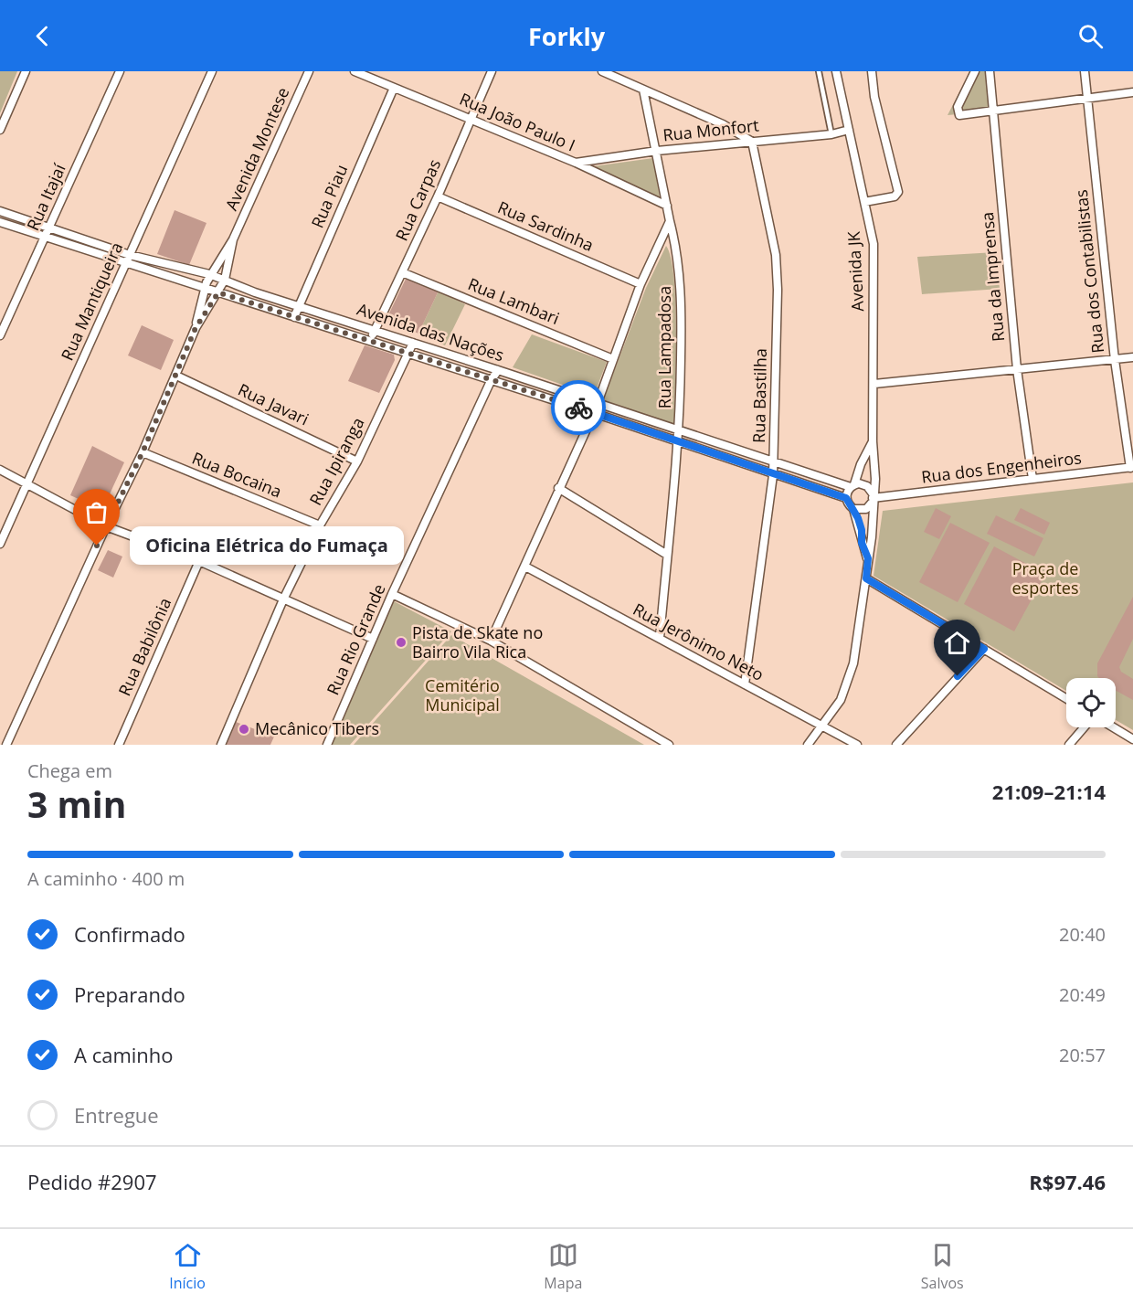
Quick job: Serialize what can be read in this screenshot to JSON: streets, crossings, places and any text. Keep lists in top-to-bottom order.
{
  "streets": {
    "street": [
      "Rua João Paulo I",
      "Rua Monfort",
      "Avenida Montese",
      "Rua Piau",
      "Rua Itajaí",
      "Rua Carpas",
      "Rua Sardinha",
      "Avenida JK",
      "Rua dos Contabilistas",
      "Rua da Imprensa",
      "Rua Mantiqueira",
      "Rua Lambari",
      "Avenida das Nações",
      "Rua Lampadosa",
      "Rua Bastilha",
      "Rua Javari",
      "Rua Ipiranga",
      "Rua dos Engenheiros",
      "Rua Bocaina",
      "Rua Rio Grande",
      "Rua Jerônimo Neto",
      "Rua Babilônia"
    ]
  },
  "crossings": [
    ["Rua João Paulo I", "Rua Monfort"],
    ["Rua João Paulo I", "Rua Piau"],
    ["Rua João Paulo I", "Rua Carpas"],
    ["Rua João Paulo I", "Rua Lampadosa"],
    ["Rua Monfort", "Avenida JK"],
    ["Rua Monfort", "Rua Lampadosa"],
    ["Rua Monfort", "Rua Bastilha"],
    ["Avenida Montese", "Avenida das Nações"],
    ["Avenida Montese", "Rua Javari"],
    ["Avenida Montese", "Rua Bocaina"],
    ["Rua Piau", "Avenida das Nações"],
    ["Rua Itajaí", "Avenida das Nações"],
    ["Rua Carpas", "Rua Sardinha"],
    ["Rua Carpas", "Rua Lambari"],
    ["Rua Carpas", "Avenida das Nações"],
    ["Avenida JK", "Avenida das Nações"],
    ["Avenida JK", "Rua dos Engenheiros"],
    ["Avenida JK", "Rua Jerônimo Neto"],
    ["Rua dos Contabilistas", "Rua dos Engenheiros"],
    ["Rua da Imprensa", "Rua dos Engenheiros"],
    ["Rua Mantiqueira", "Avenida das Nações"],
    ["Avenida das Nações", "Rua Lampadosa"],
    ["Avenida das Nações", "Rua Bastilha"],
    ["Avenida das Nações", "Rua Ipiranga"],
    ["Avenida das Nações", "Rua dos Engenheiros"],
    ["Avenida das Nações", "Rua Rio Grande"],
    ["Rua Lampadosa", "Rua Jerônimo Neto"],
    ["Rua Bastilha", "Rua Jerônimo Neto"],
    ["Rua Javari", "Rua Ipiranga"],
    ["Rua Ipiranga", "Rua Bocaina"]
  ],
  "parks": ["Praça de esportes", "Cemitério Municipal"],
  "places": ["Oficina Elétrica do Fumaça", "Pista de Skate no Bairro Vila Rica", "Mecânico Tibers"],
  "page": {
    "header": "Forkly",
    "bubble": "Oficina Elétrica do Fumaça",
    "heading": ["3 min", "Chega em", "21:09–21:14"],
    "panel": ["Pedido #2907", "R$97.46"],
    "bar": "A caminho · 400 m",
    "list": [
      ["Confirmado", "20:40"],
      ["Preparando", "20:49"],
      ["A caminho", "20:57"],
      "Entregue"
    ],
    "tabs": ["Início", "Mapa", "Salvos"]
  }
}
